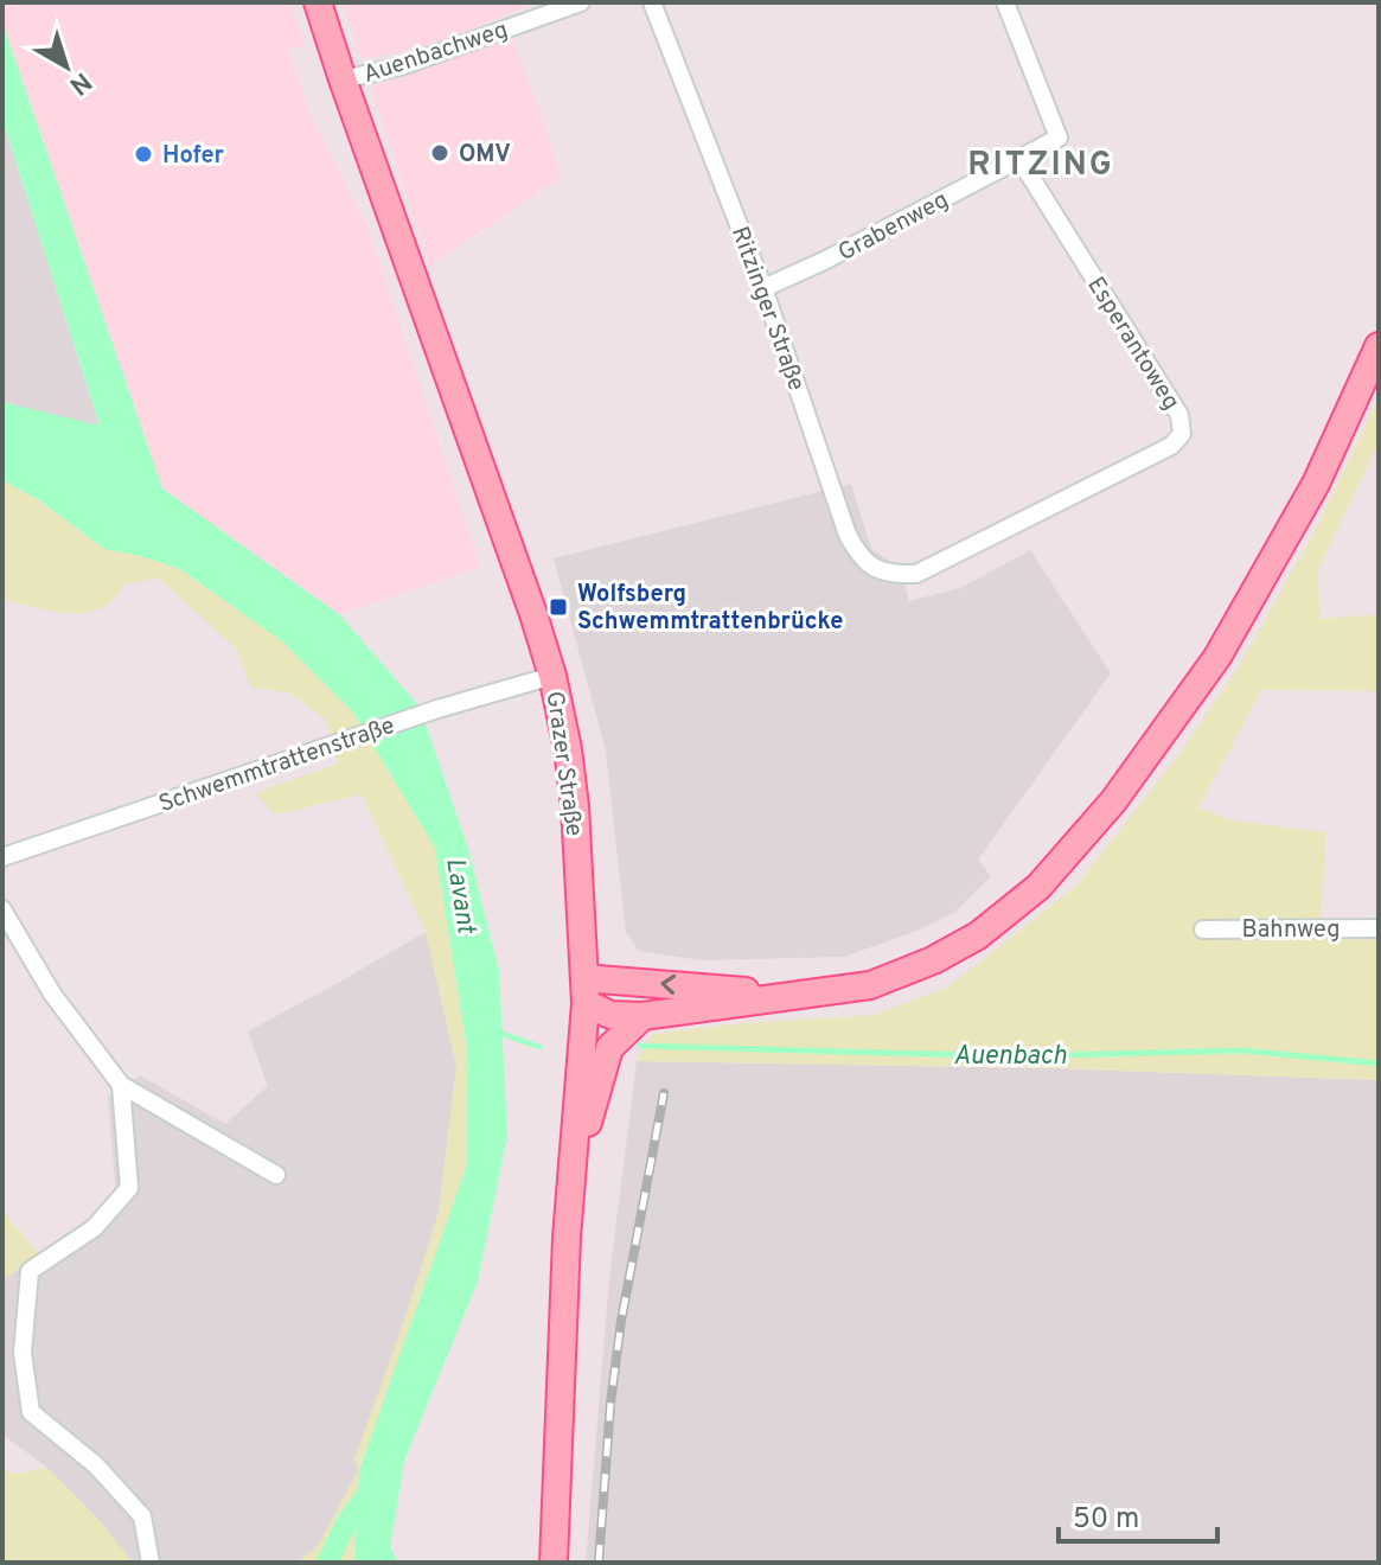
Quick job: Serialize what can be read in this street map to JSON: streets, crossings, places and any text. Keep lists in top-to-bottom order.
{
  "streets": {
    "main road": ["Grazer Straße"],
    "street": [
      "Auenbachweg",
      "Grabenweg",
      "Ritzinger Straße",
      "Esperantoweg",
      "Schwemmtrattenstraße",
      "Bahnweg"
    ]
  },
  "crossings": [
    ["Auenbachweg", "Grazer Straße"],
    ["Grabenweg", "Ritzinger Straße"],
    ["Grabenweg", "Esperantoweg"],
    ["Ritzinger Straße", "Esperantoweg"],
    ["Schwemmtrattenstraße", "Grazer Straße"]
  ],
  "districts": ["RITZING"],
  "water": ["Lavant", "Auenbach"],
  "places": {
    "other": ["OMV", "Hofer"],
    "transit": ["Wolfsberg Schwemmtrattenbrücke"]
  },
  "scale_bar": "50 m",
  "north": "bottom right"
}
